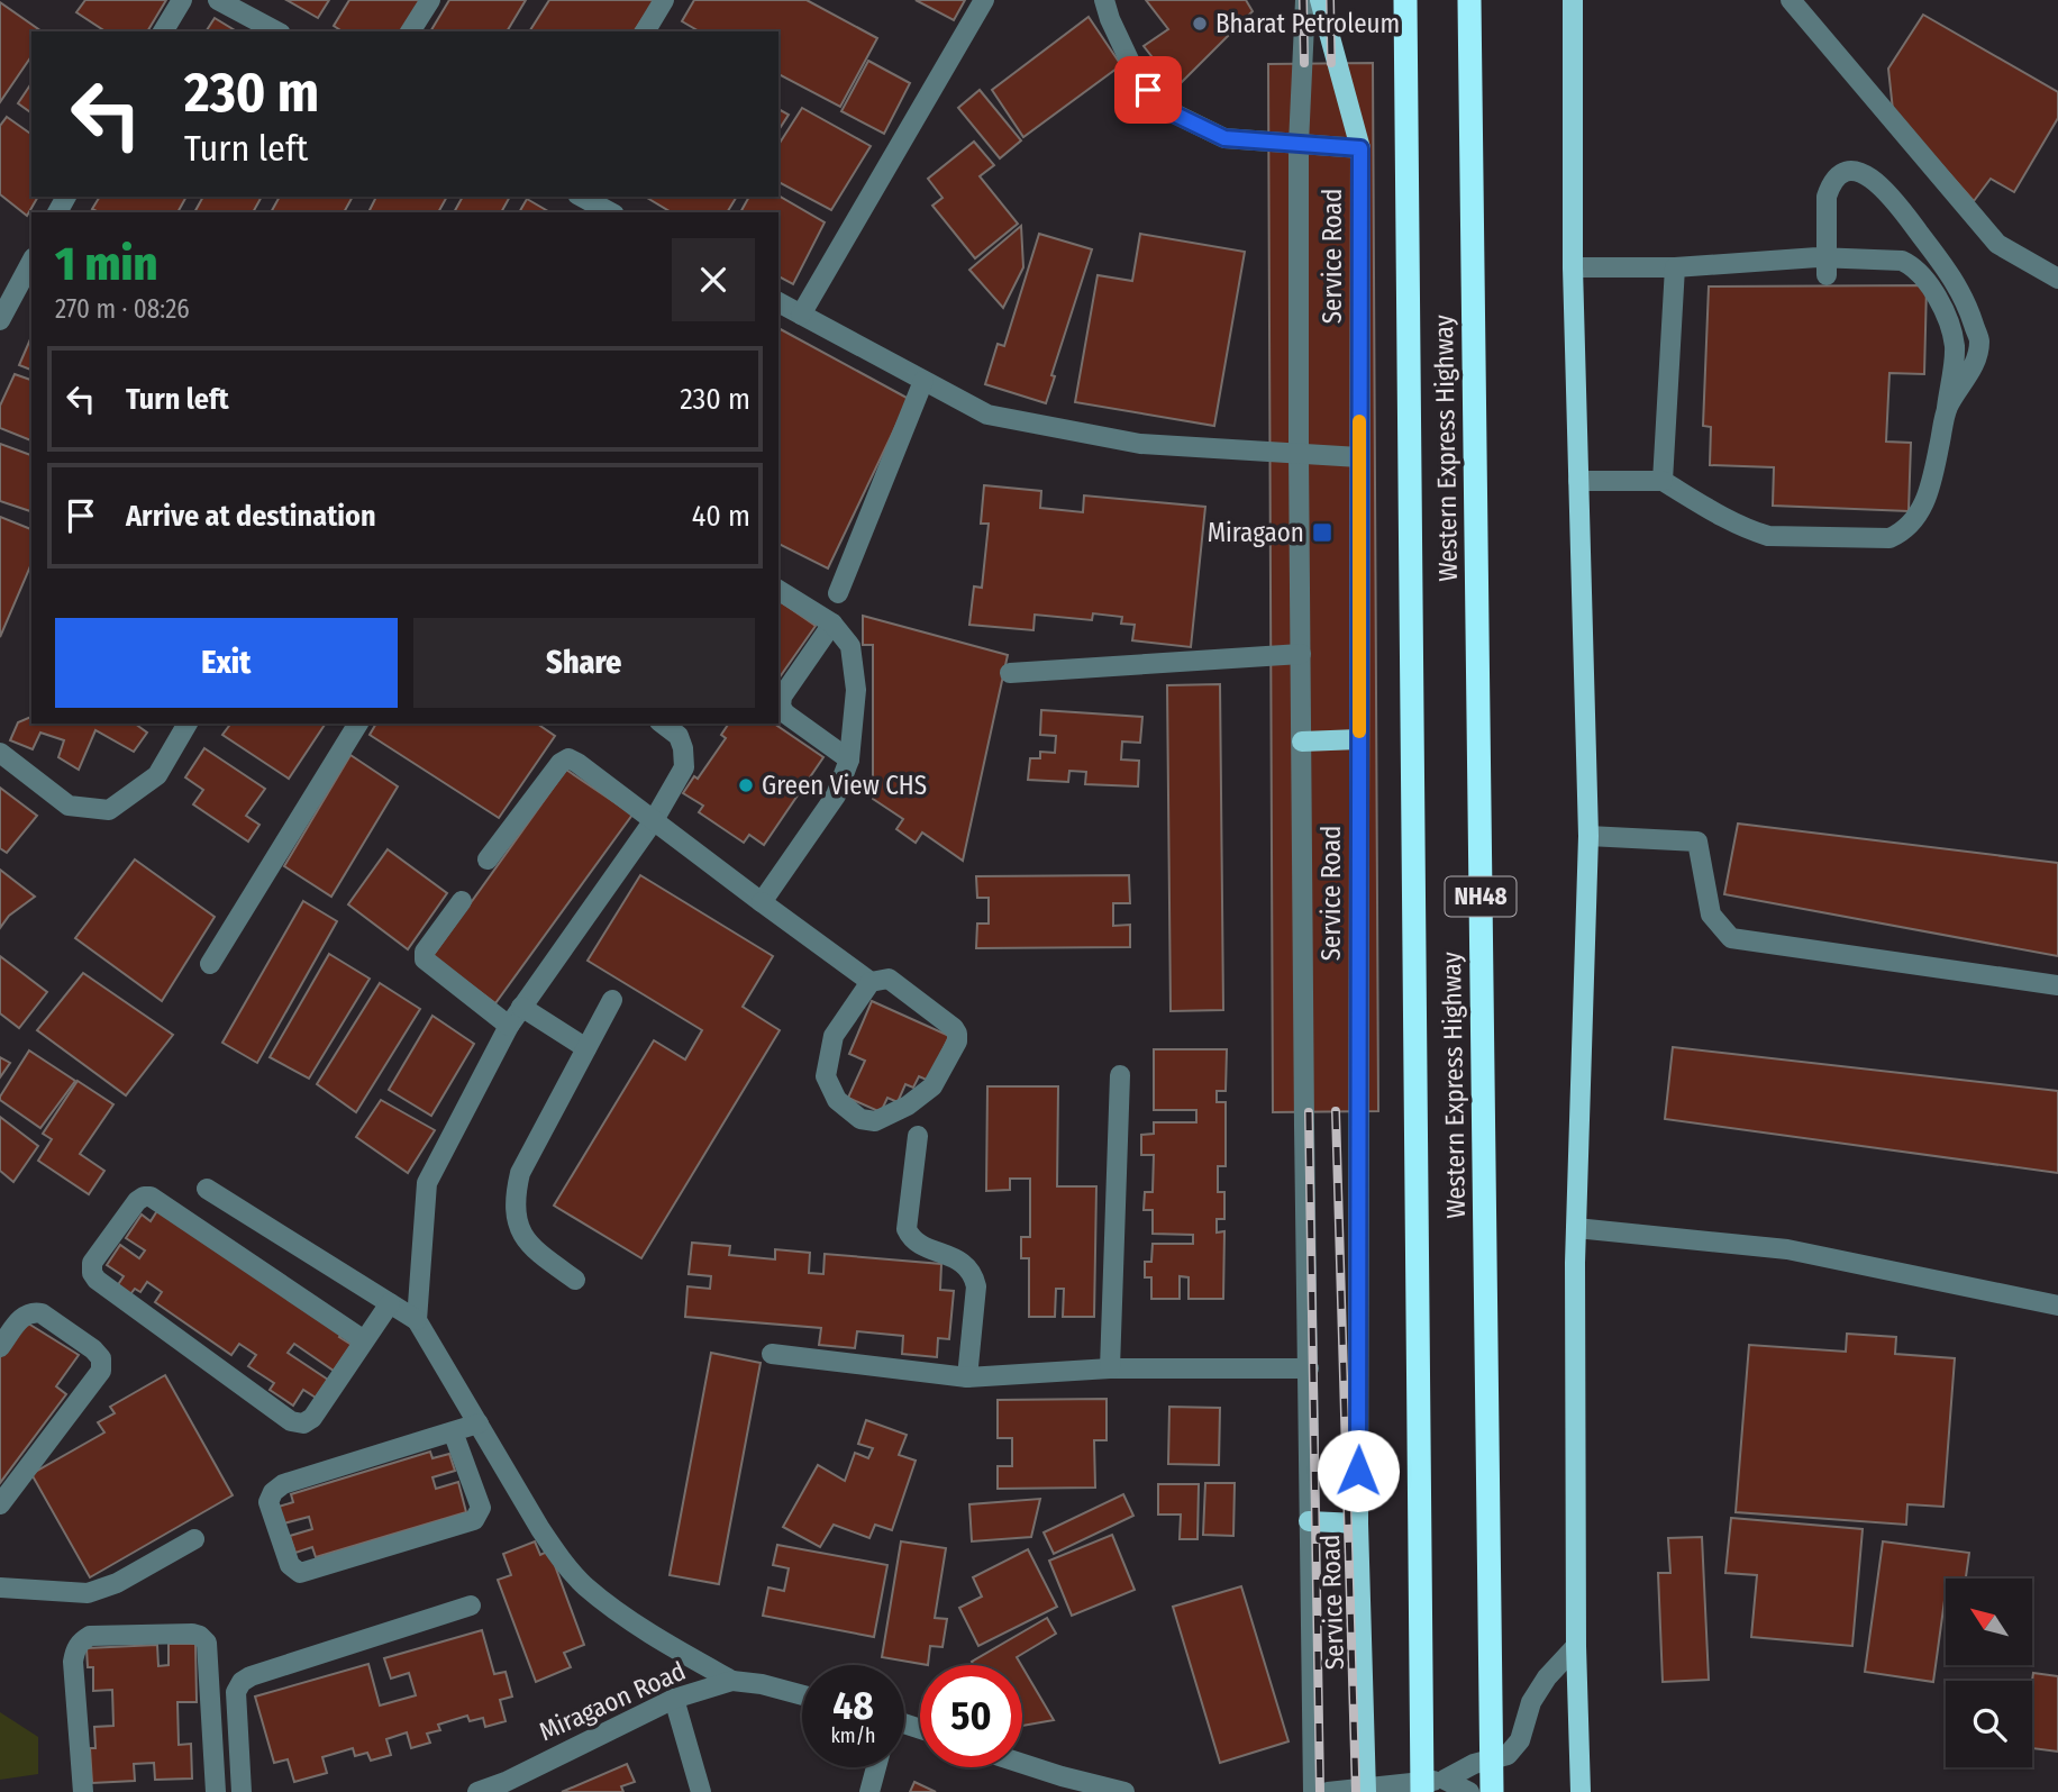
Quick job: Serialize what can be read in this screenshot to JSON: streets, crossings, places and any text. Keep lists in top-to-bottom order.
{
  "streets": {
    "highway": ["Western Express Highway", "NH48"],
    "main road": ["Service Road"],
    "street": ["Miragaon Road"]
  },
  "places": {
    "other": ["Bharat Petroleum", "Green View CHS"],
    "transit": ["Miragaon"]
  },
  "north": "top left",
  "page": {
    "turn": ["230 m", "Turn left"],
    "heading": ["1 min", "270 m · 08:26"],
    "list": [
      {
        "name": "Turn left",
        "value": "230 m"
      },
      {
        "name": "Arrive at destination",
        "value": "40 m"
      }
    ],
    "buttons": ["Exit", "Share"],
    "speed": "48 km/h",
    "limit": "50"
  }
}
